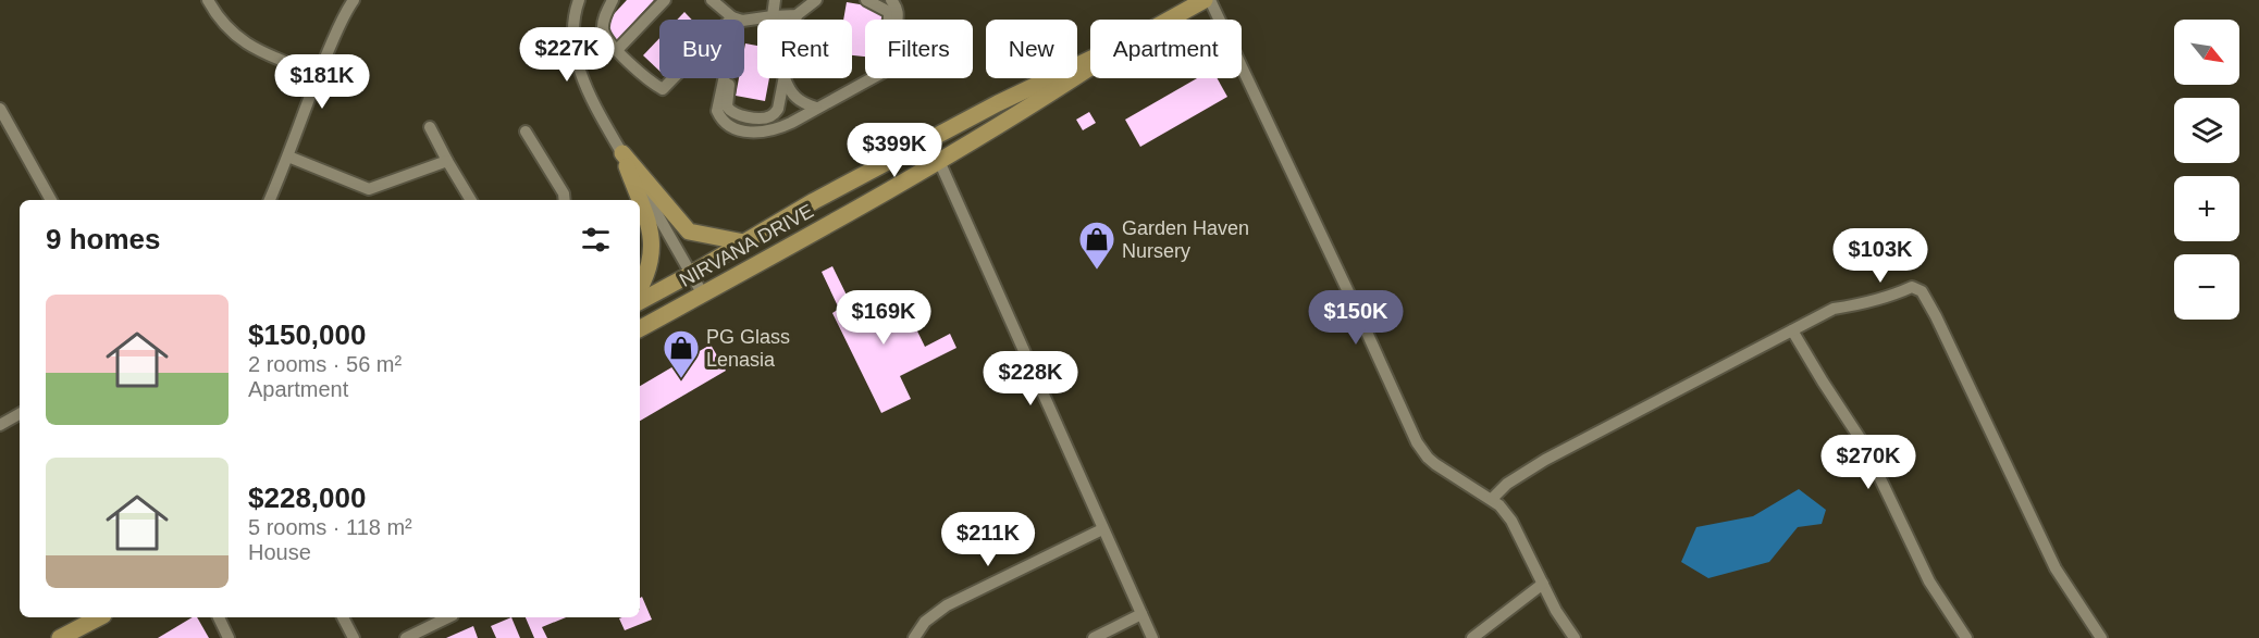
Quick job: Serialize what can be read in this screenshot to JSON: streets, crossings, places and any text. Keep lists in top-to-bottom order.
{
  "streets": {
    "main road": ["NIRVANA DRIVE"]
  },
  "places": {
    "shop": ["Garden Haven Nursery", "PG Glass Lenasia"]
  },
  "north": "bottom right",
  "page": {
    "map_buttons": ["+", "−"],
    "chip": [
      "Buy",
      "Rent",
      "Filters",
      "New",
      "Apartment"
    ],
    "price": [
      "$227K",
      "$181K",
      "$399K",
      "$103K",
      "$169K",
      "$150K",
      "$228K",
      "$270K",
      "$211K"
    ],
    "heading": "9 homes",
    "list": [
      {
        "name": "$150,000",
        "note": "2 rooms · 56 m² · Apartment"
      },
      {
        "name": "$228,000",
        "note": "5 rooms · 118 m² · House"
      }
    ]
  }
}
